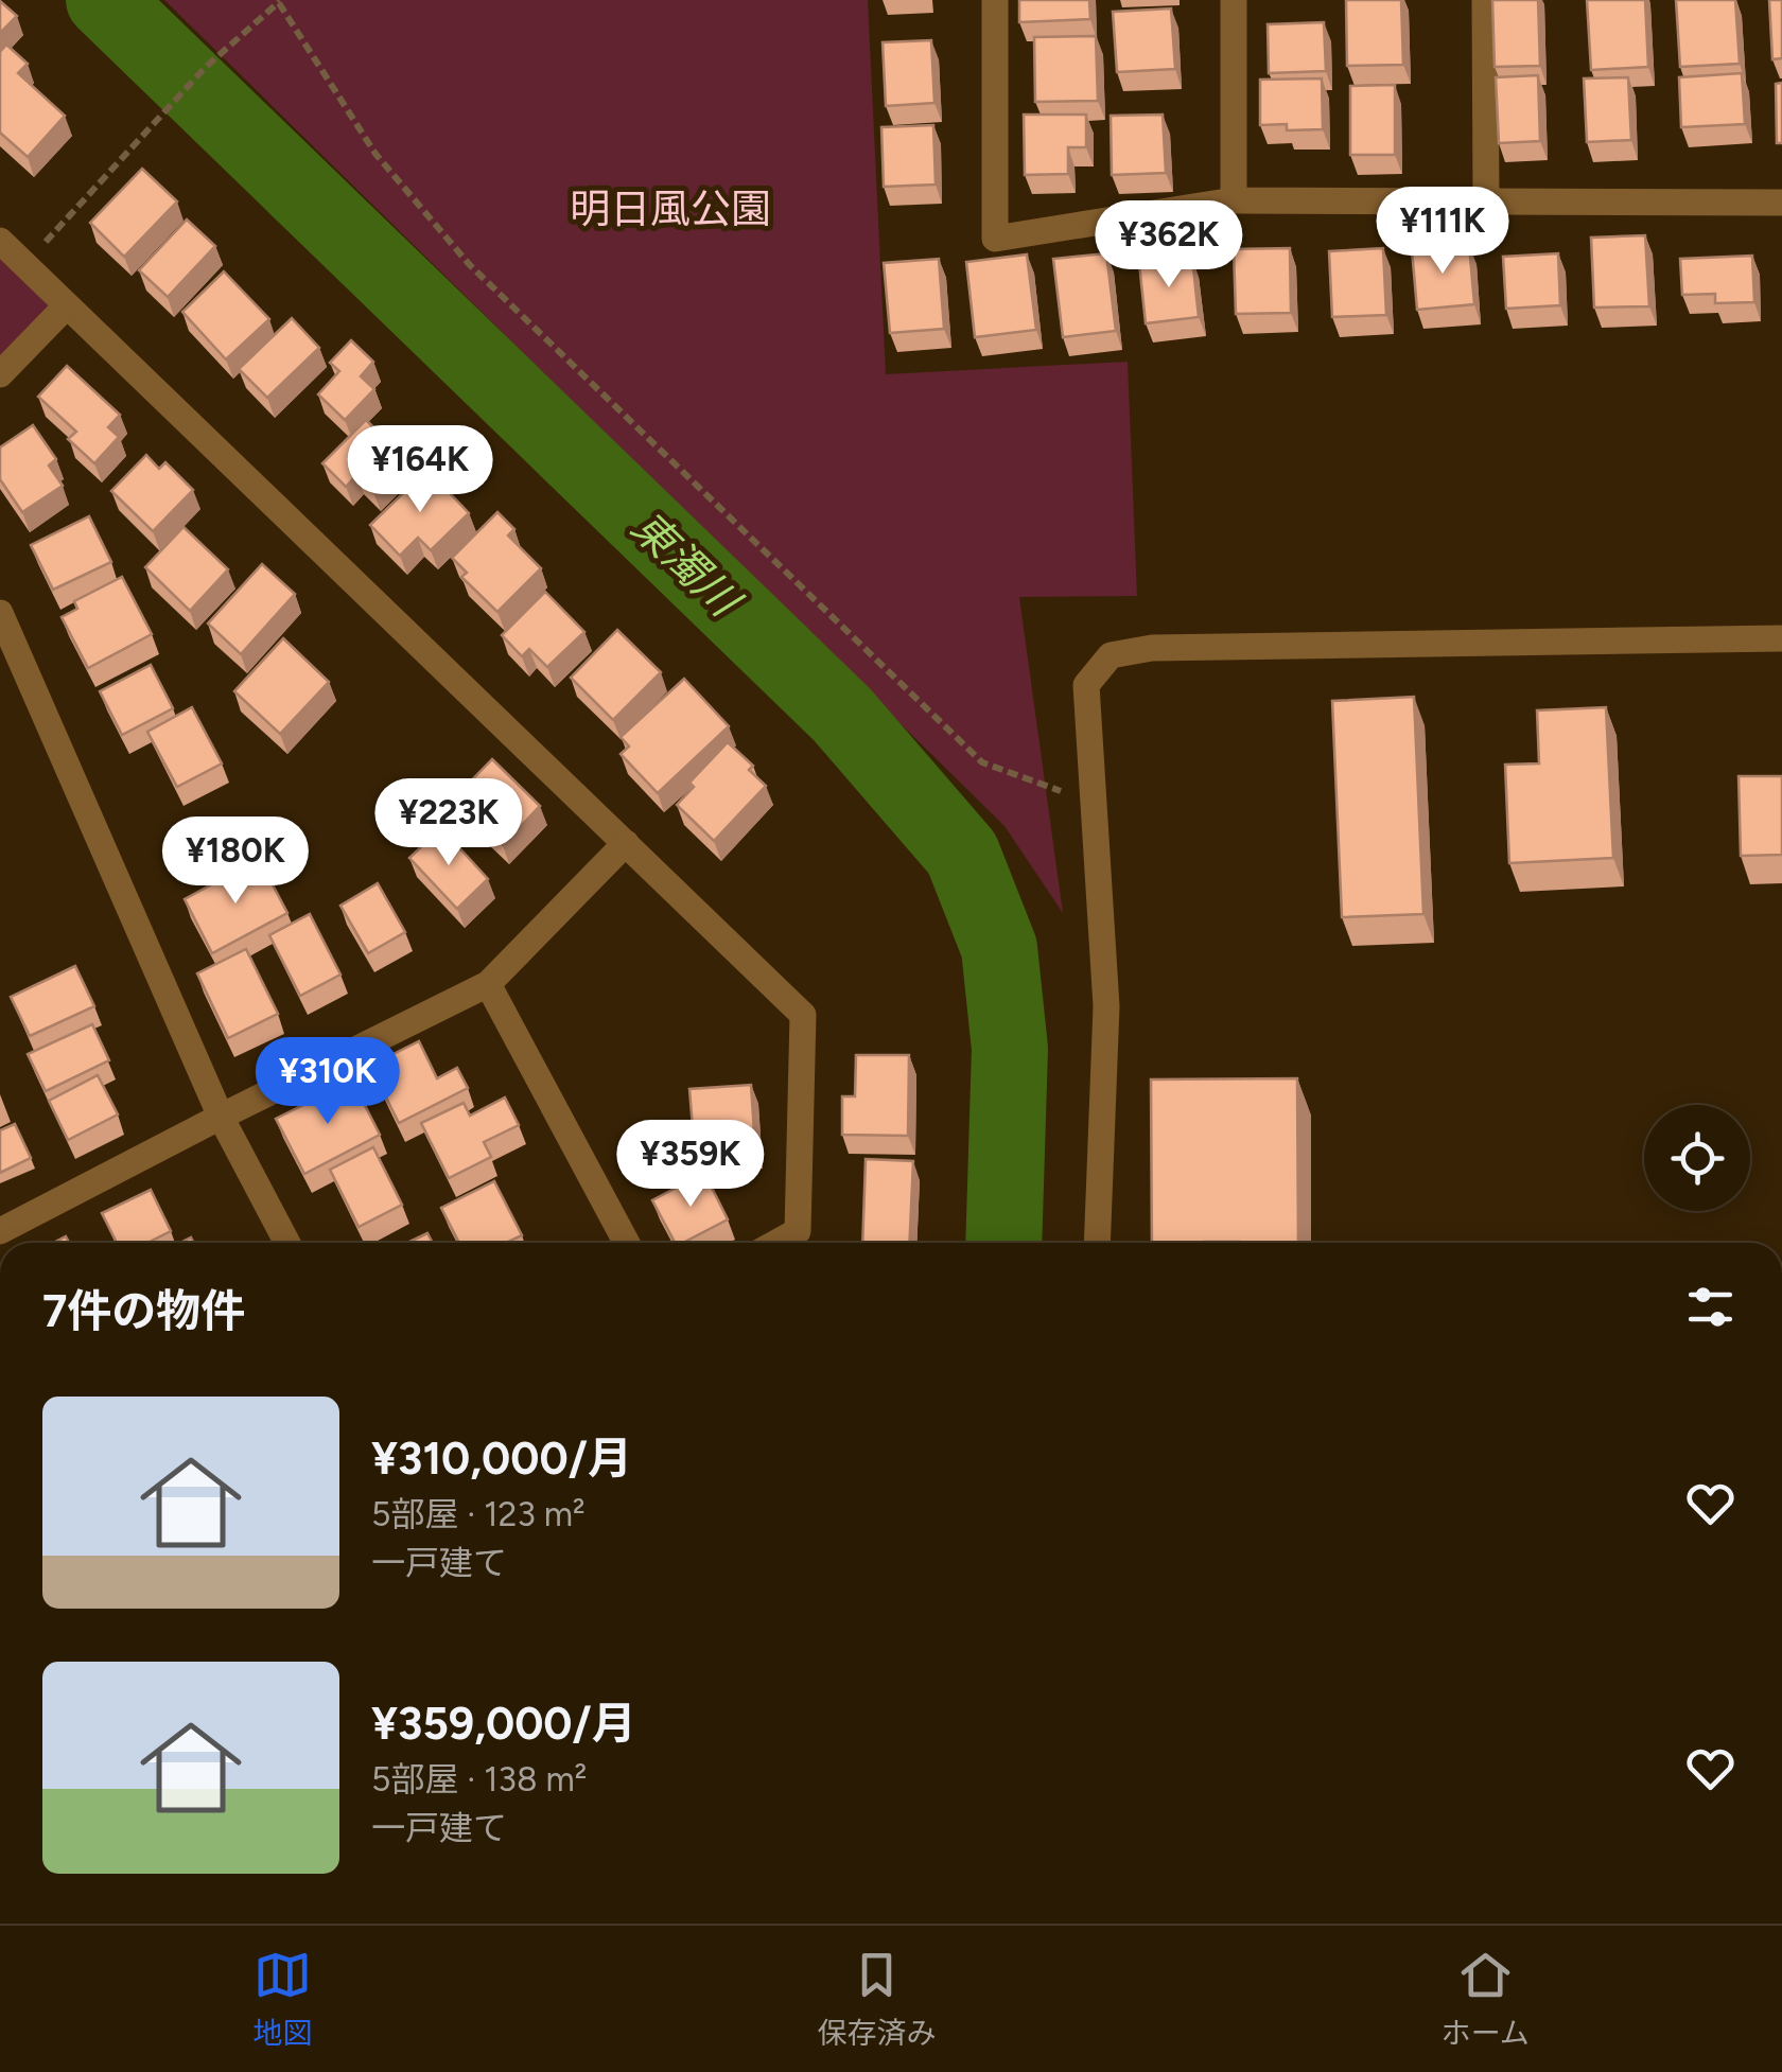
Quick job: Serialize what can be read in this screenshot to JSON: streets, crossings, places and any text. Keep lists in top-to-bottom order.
{
  "water": ["東濁川"],
  "parks": ["明日風公園"],
  "page": {
    "price": [
      "¥111K",
      "¥362K",
      "¥164K",
      "¥223K",
      "¥180K",
      "¥310K",
      "¥359K"
    ],
    "heading": "7件の物件",
    "list": [
      {
        "name": "¥310,000/月",
        "note": "5部屋 · 123 m² · 一戸建て"
      },
      {
        "name": "¥359,000/月",
        "note": "5部屋 · 138 m² · 一戸建て"
      }
    ],
    "tabs": ["地図", "保存済み", "ホーム"]
  }
}
